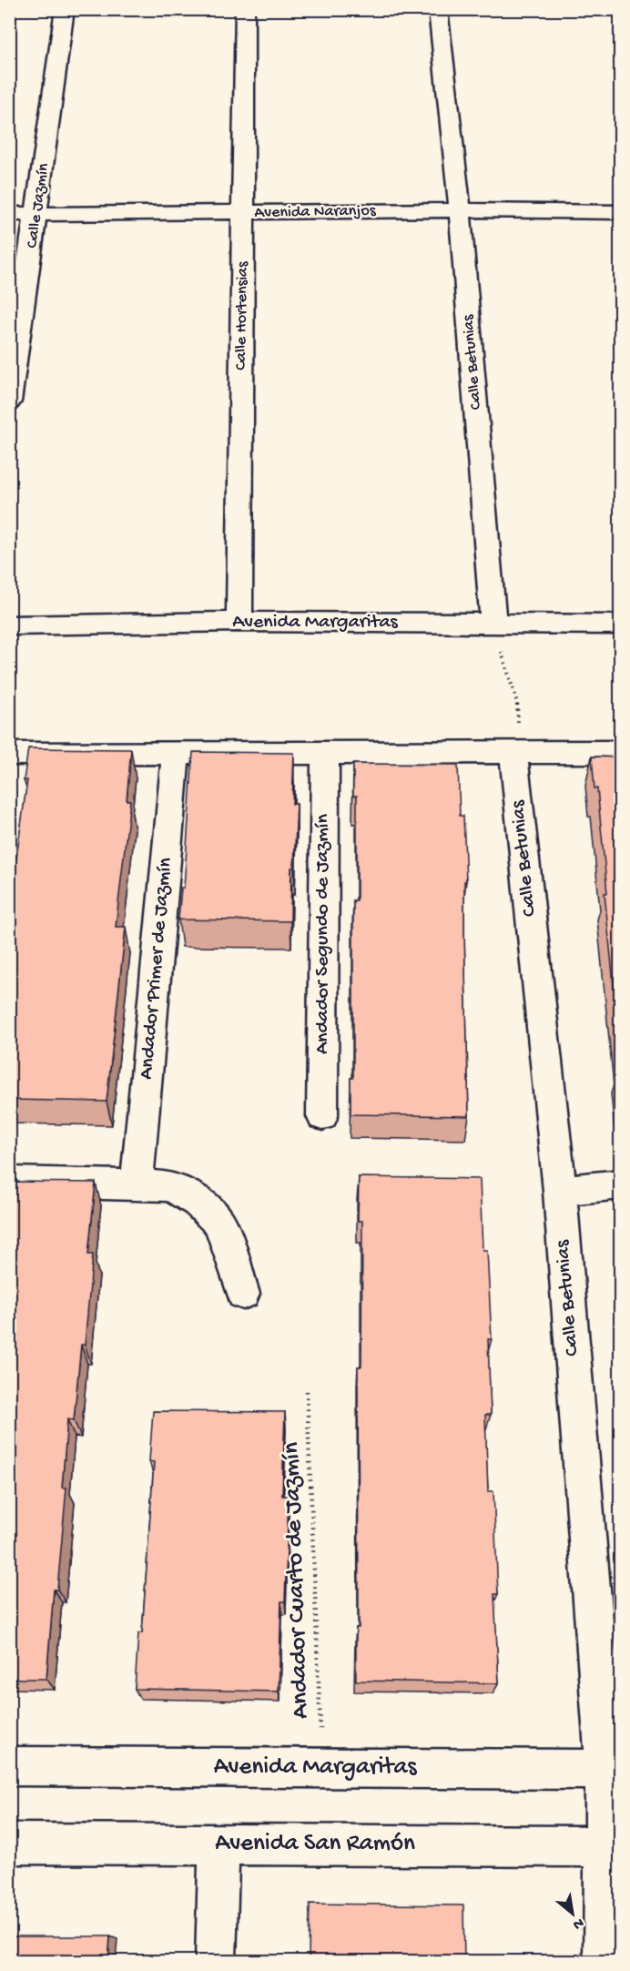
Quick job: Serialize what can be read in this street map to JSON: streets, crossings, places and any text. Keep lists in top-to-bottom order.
{
  "streets": {
    "street": [
      "Calle Jazmín",
      "Avenida Naranjos",
      "Calle Hortensias",
      "Calle Betunias",
      "Avenida Margaritas",
      "Andador Segundo de Jazmín",
      "Andador Primer de Jazmín",
      "Avenida San Ramón"
    ],
    "path": ["Andador Cuarto de Jazmín"]
  },
  "crossings": [
    ["Calle Jazmín", "Avenida Naranjos"],
    ["Avenida Naranjos", "Calle Hortensias"],
    ["Avenida Naranjos", "Calle Betunias"],
    ["Calle Hortensias", "Avenida Margaritas"],
    ["Calle Betunias", "Avenida Margaritas"],
    ["Calle Betunias", "Avenida San Ramón"],
    ["Avenida Margaritas", "Andador Cuarto de Jazmín"]
  ],
  "north": "bottom right"
}
